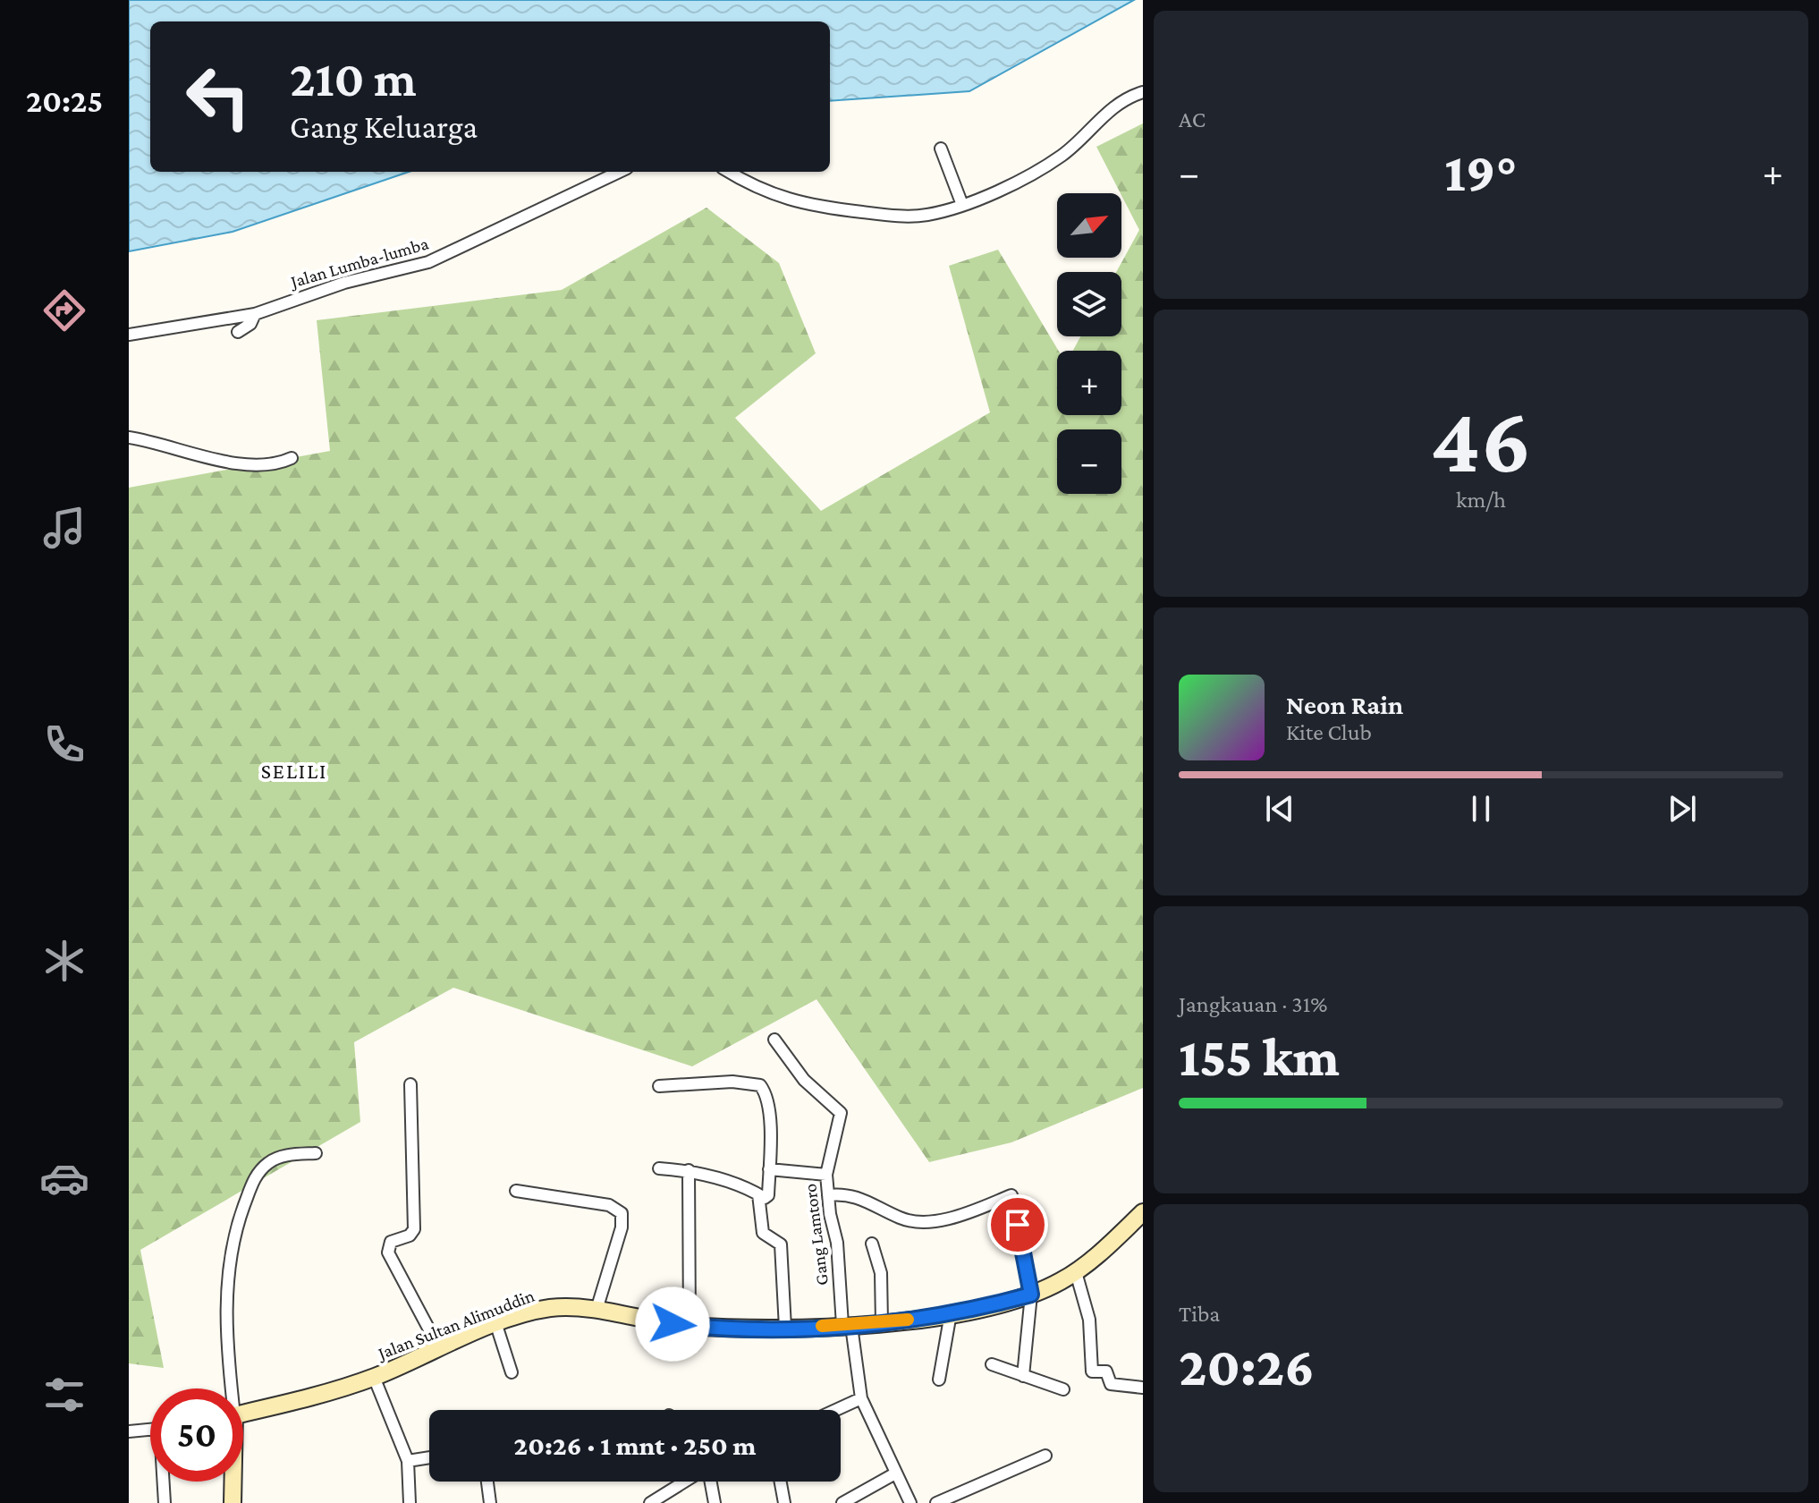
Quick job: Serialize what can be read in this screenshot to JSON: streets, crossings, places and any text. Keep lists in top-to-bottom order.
{
  "streets": {
    "main road": ["Jalan Sultan Alimuddin"],
    "street": ["Jalan Lumba-lumba", "Gang Lamtoro"]
  },
  "crossings": [
    ["Gang Lamtoro", "Jalan Sultan Alimuddin"]
  ],
  "districts": ["SELILI"],
  "north": "top right",
  "page": {
    "tabs": "20:25",
    "tile": [
      "AC",
      ["46", "km/h"],
      ["Jangkauan · 31%", "155 km"],
      ["Tiba", "20:26"]
    ],
    "turn": ["210 m", "Gang Keluarga"],
    "heat": ["−", "19°", "+"],
    "map_buttons": ["+", "−"],
    "song": ["Neon Rain", "Kite Club"],
    "limit": "50",
    "trip": "20:26 · 1 mnt · 250 m"
  }
}
